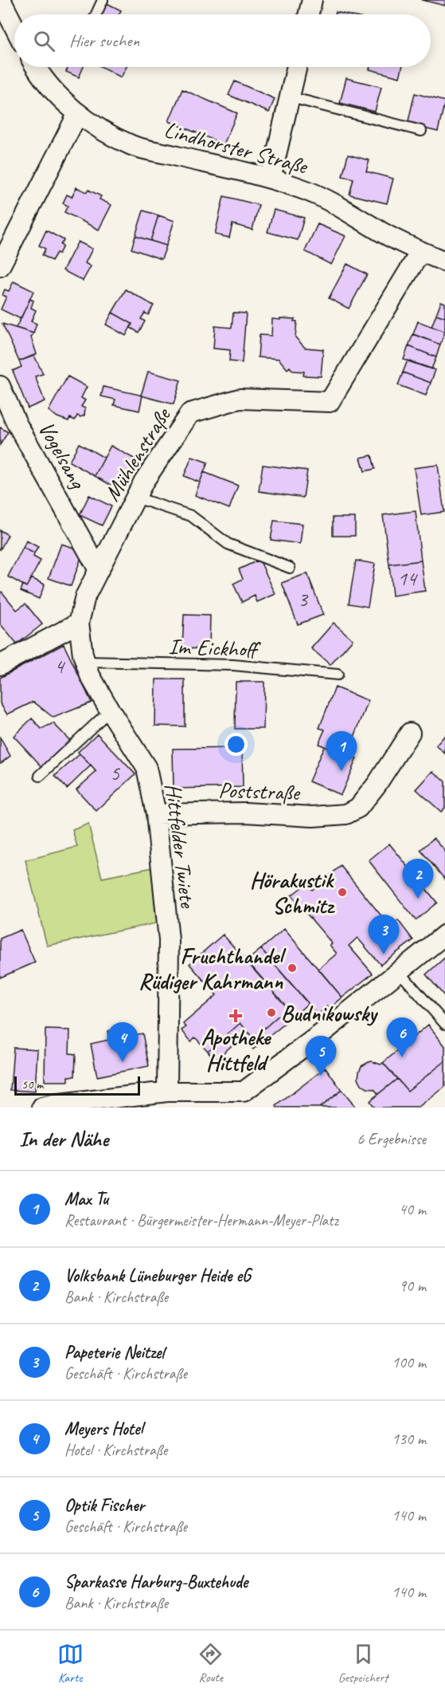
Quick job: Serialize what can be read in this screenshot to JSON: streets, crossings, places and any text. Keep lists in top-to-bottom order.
{
  "streets": {
    "street": [
      "Lindhorster Straße",
      "Vogelsang",
      "Mühlenstraße",
      "Poststraße",
      "Hittfelder Twiete"
    ],
    "lane": ["Im Eickhoff"]
  },
  "crossings": [
    ["Lindhorster Straße", "Mühlenstraße"],
    ["Vogelsang", "Mühlenstraße"],
    ["Mühlenstraße", "Hittfelder Twiete"],
    ["Im Eickhoff", "Hittfelder Twiete"],
    ["Poststraße", "Hittfelder Twiete"]
  ],
  "places": {
    "other": ["Hörakustik Schmitz", "Fruchthandel Rüdiger Kahrmann", "Budnikowsky"],
    "health": ["Apotheke Hittfeld"]
  },
  "house_numbers": [
    "14",
    "3",
    "4",
    "5"
  ],
  "scale_bar": "50 m",
  "page": {
    "search": "Hier suchen",
    "pins": [
      "1",
      "2",
      "3",
      "6",
      "4",
      "5"
    ],
    "scale": "50 m",
    "heading": ["In der Nähe", "6 Ergebnisse"],
    "list": [
      {
        "mark": "1",
        "name": "Max Tu",
        "note": "Restaurant · Bürgermeister-Hermann-Meyer-Platz",
        "value": "40 m"
      },
      {
        "mark": "2",
        "name": "Volksbank Lüneburger Heide eG",
        "note": "Bank · Kirchstraße",
        "value": "90 m"
      },
      {
        "mark": "3",
        "name": "Papeterie Neitzel",
        "note": "Geschäft · Kirchstraße",
        "value": "100 m"
      },
      {
        "mark": "4",
        "name": "Meyers Hotel",
        "note": "Hotel · Kirchstraße",
        "value": "130 m"
      },
      {
        "mark": "5",
        "name": "Optik Fischer",
        "note": "Geschäft · Kirchstraße",
        "value": "140 m"
      },
      {
        "mark": "6",
        "name": "Sparkasse Harburg-Buxtehude",
        "note": "Bank · Kirchstraße",
        "value": "140 m"
      }
    ],
    "nav": ["Karte", "Route", "Gespeichert"]
  }
}
